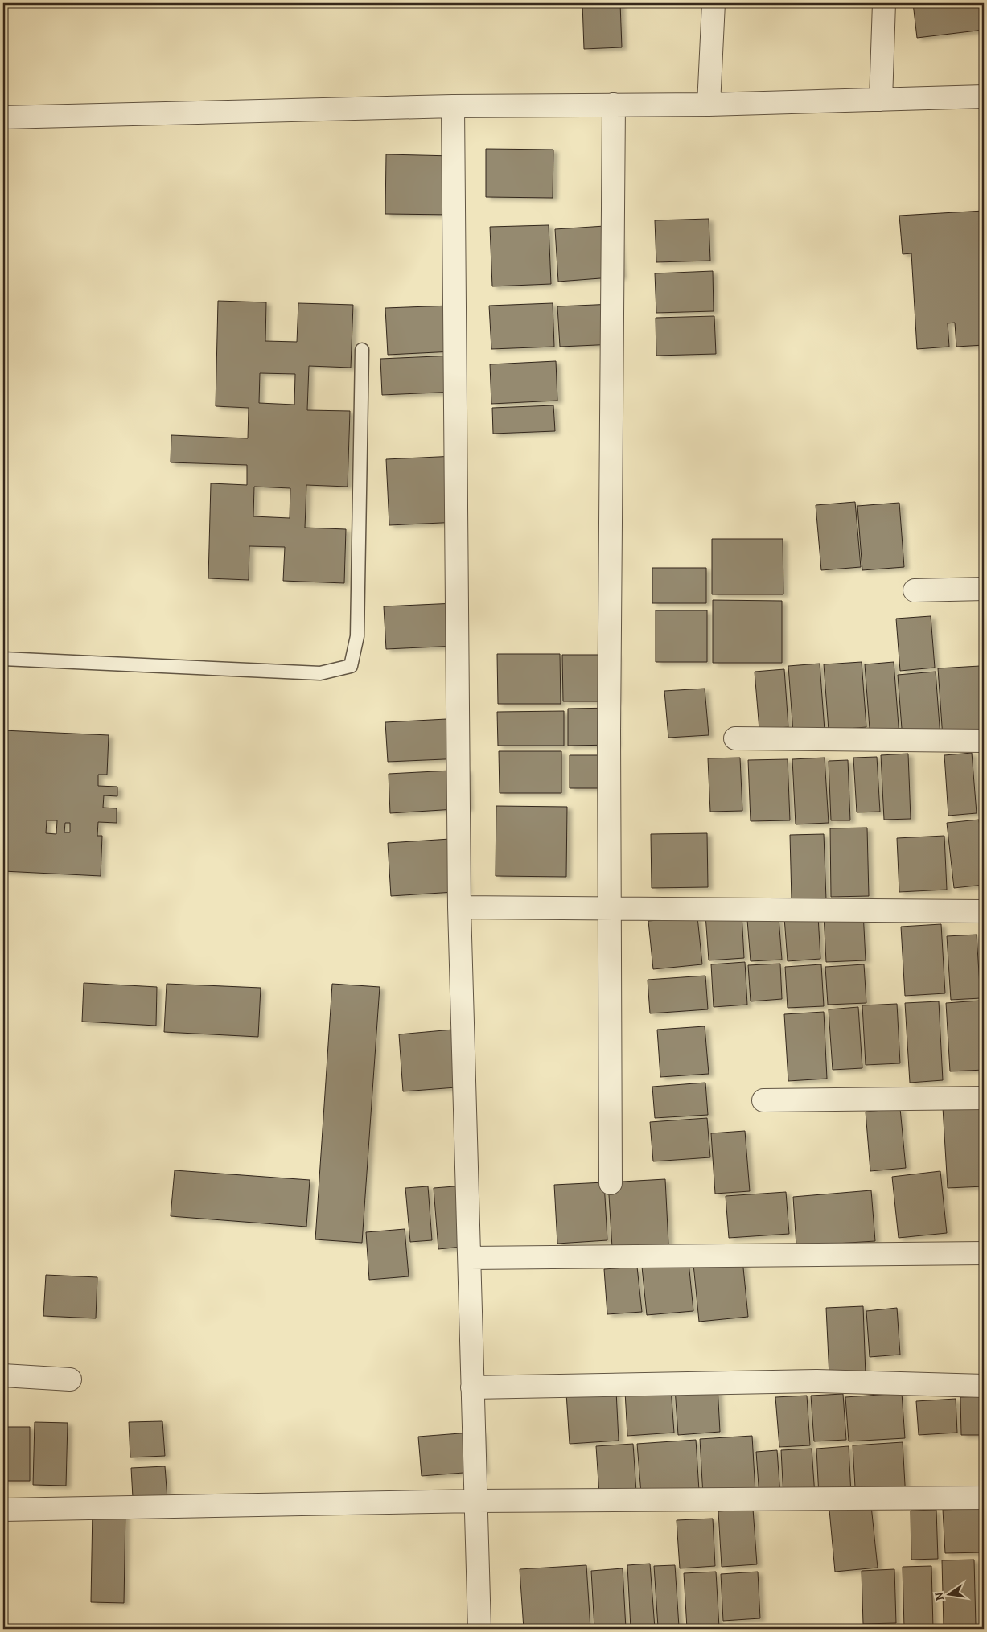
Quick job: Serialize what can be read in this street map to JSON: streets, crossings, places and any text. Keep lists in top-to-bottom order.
{
  "north": "left"
}
